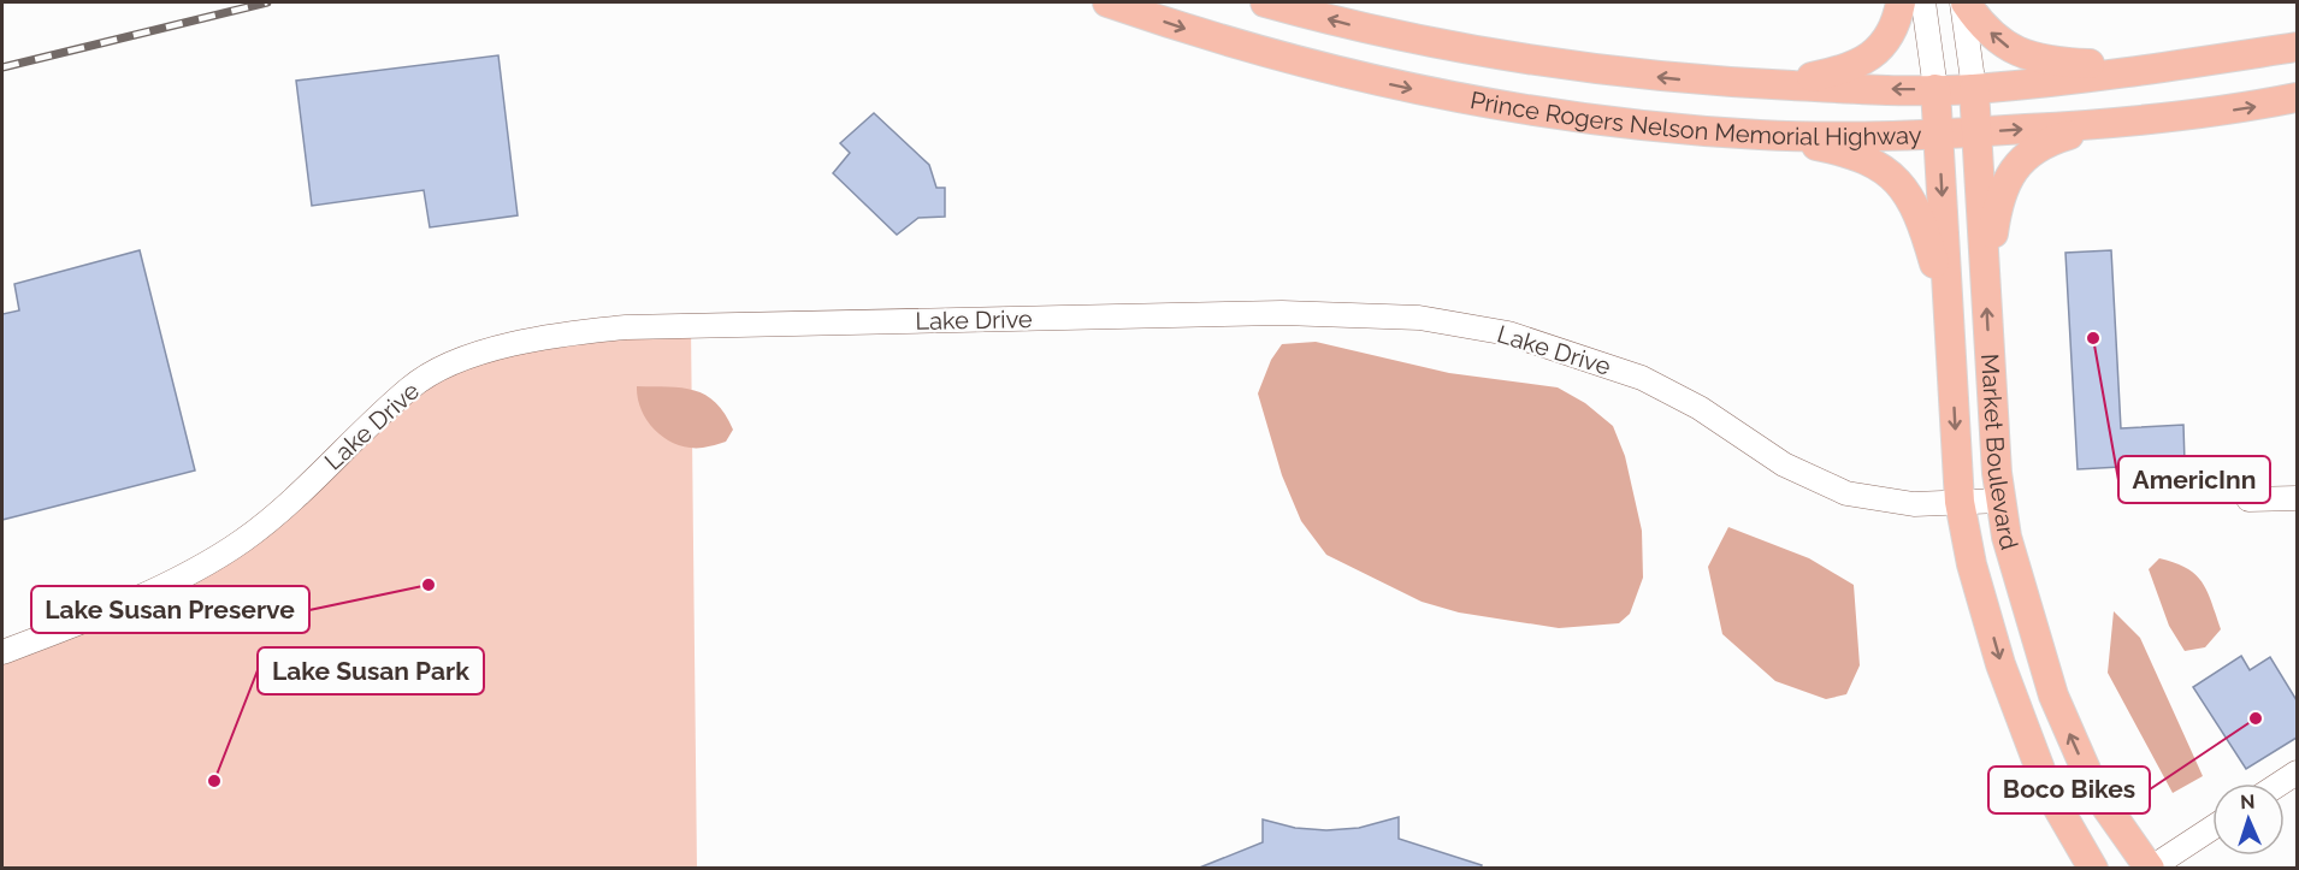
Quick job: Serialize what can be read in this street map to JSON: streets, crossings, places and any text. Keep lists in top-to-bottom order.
{
  "streets": {
    "main road": ["Prince Rogers Nelson Memorial Highway", "Market Boulevard"],
    "street": ["Lake Drive"]
  },
  "crossings": [
    ["Prince Rogers Nelson Memorial Highway", "Market Boulevard"],
    ["Lake Drive", "Market Boulevard"]
  ],
  "places": [
    "AmericInn",
    "Lake Susan Preserve",
    "Boco Bikes",
    "Lake Susan Park"
  ],
  "north": "top"
}
